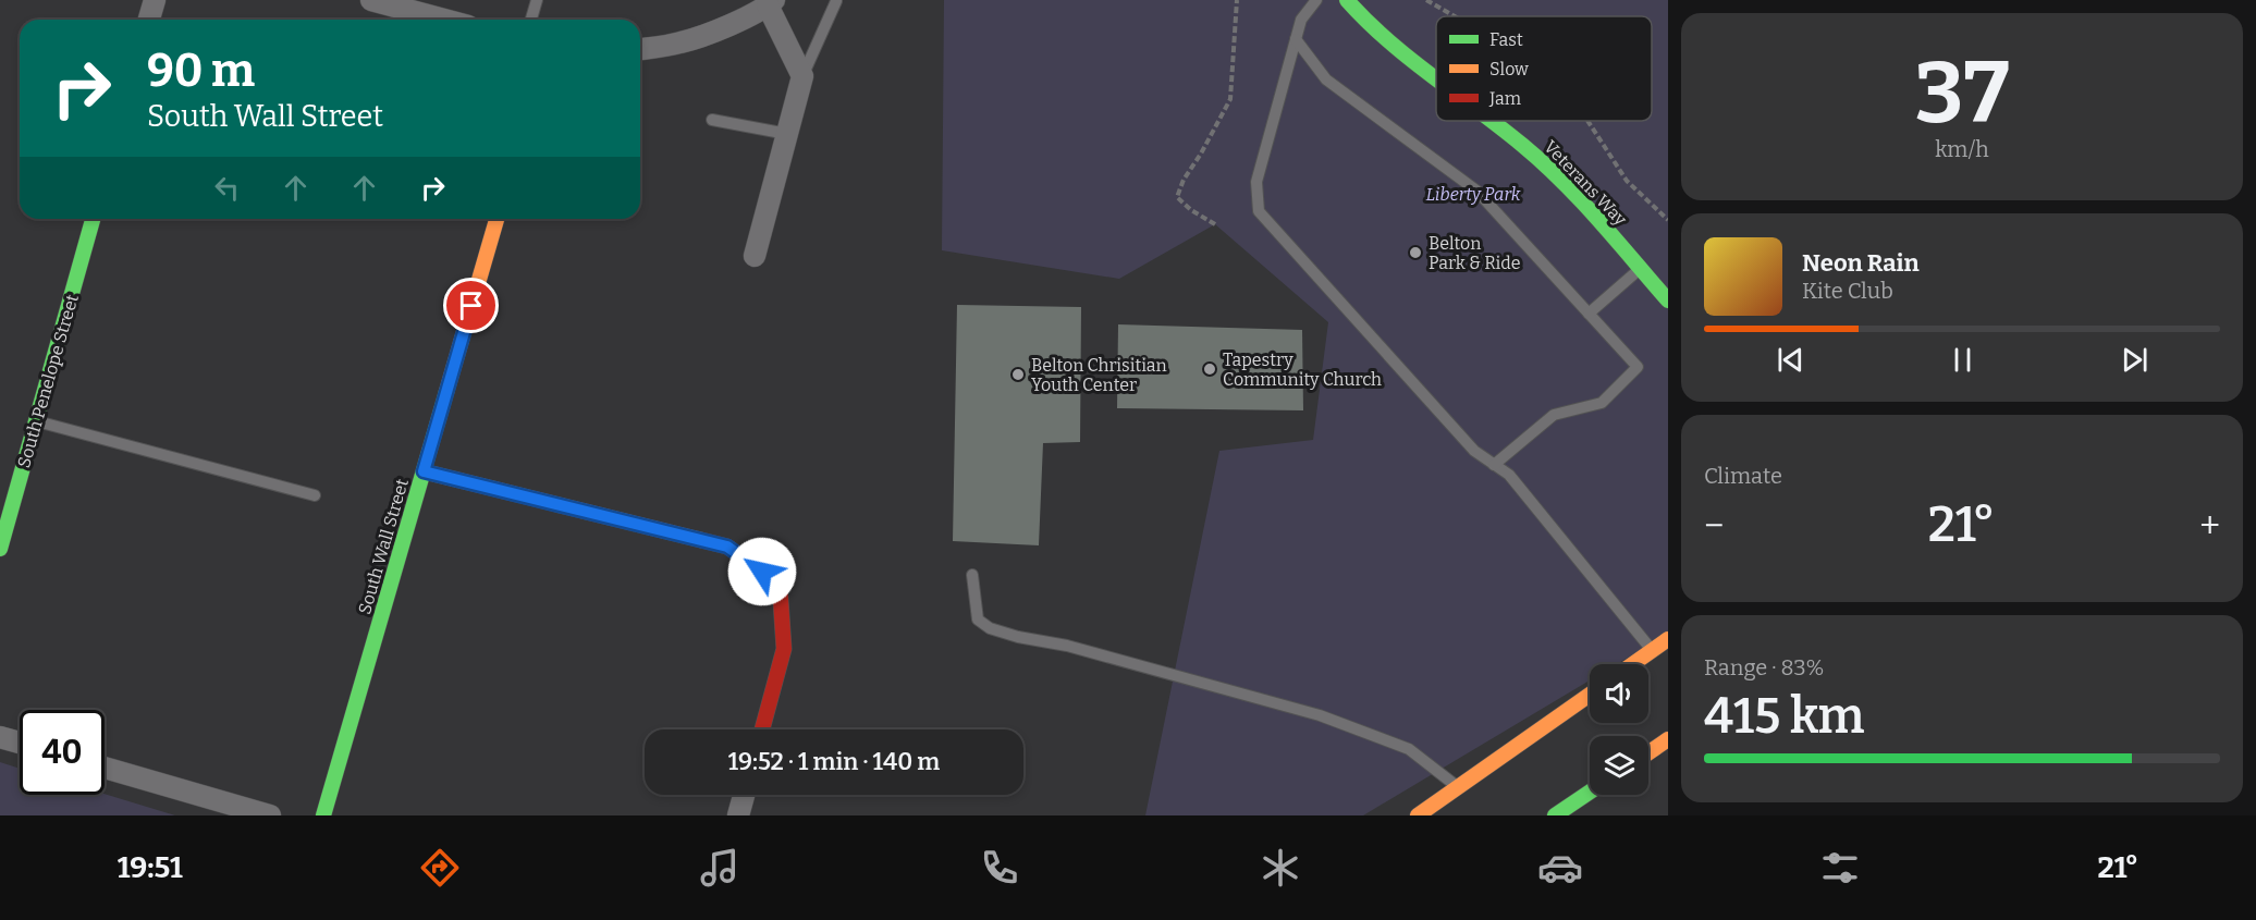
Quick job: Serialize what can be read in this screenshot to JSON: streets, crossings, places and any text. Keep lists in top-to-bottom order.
{
  "streets": {
    "main road": ["Veterans Way", "South Penelope Street", "South Wall Street"]
  },
  "parks": ["Liberty Park"],
  "places": ["Belton Park & Ride", "Tapestry Community Church", "Belton Chrisitian Youth Center"],
  "legend": ["Fast", "Slow", "Jam"],
  "page": {
    "tile": [
      ["37", "km/h"],
      "Climate",
      ["Range · 83%", "415 km"]
    ],
    "turn": ["90 m", "South Wall Street"],
    "song": ["Neon Rain", "Kite Club"],
    "heat": ["−", "21°", "+"],
    "limit": "40",
    "trip": "19:52 · 1 min · 140 m",
    "tabs": ["19:51", "21°"]
  }
}
